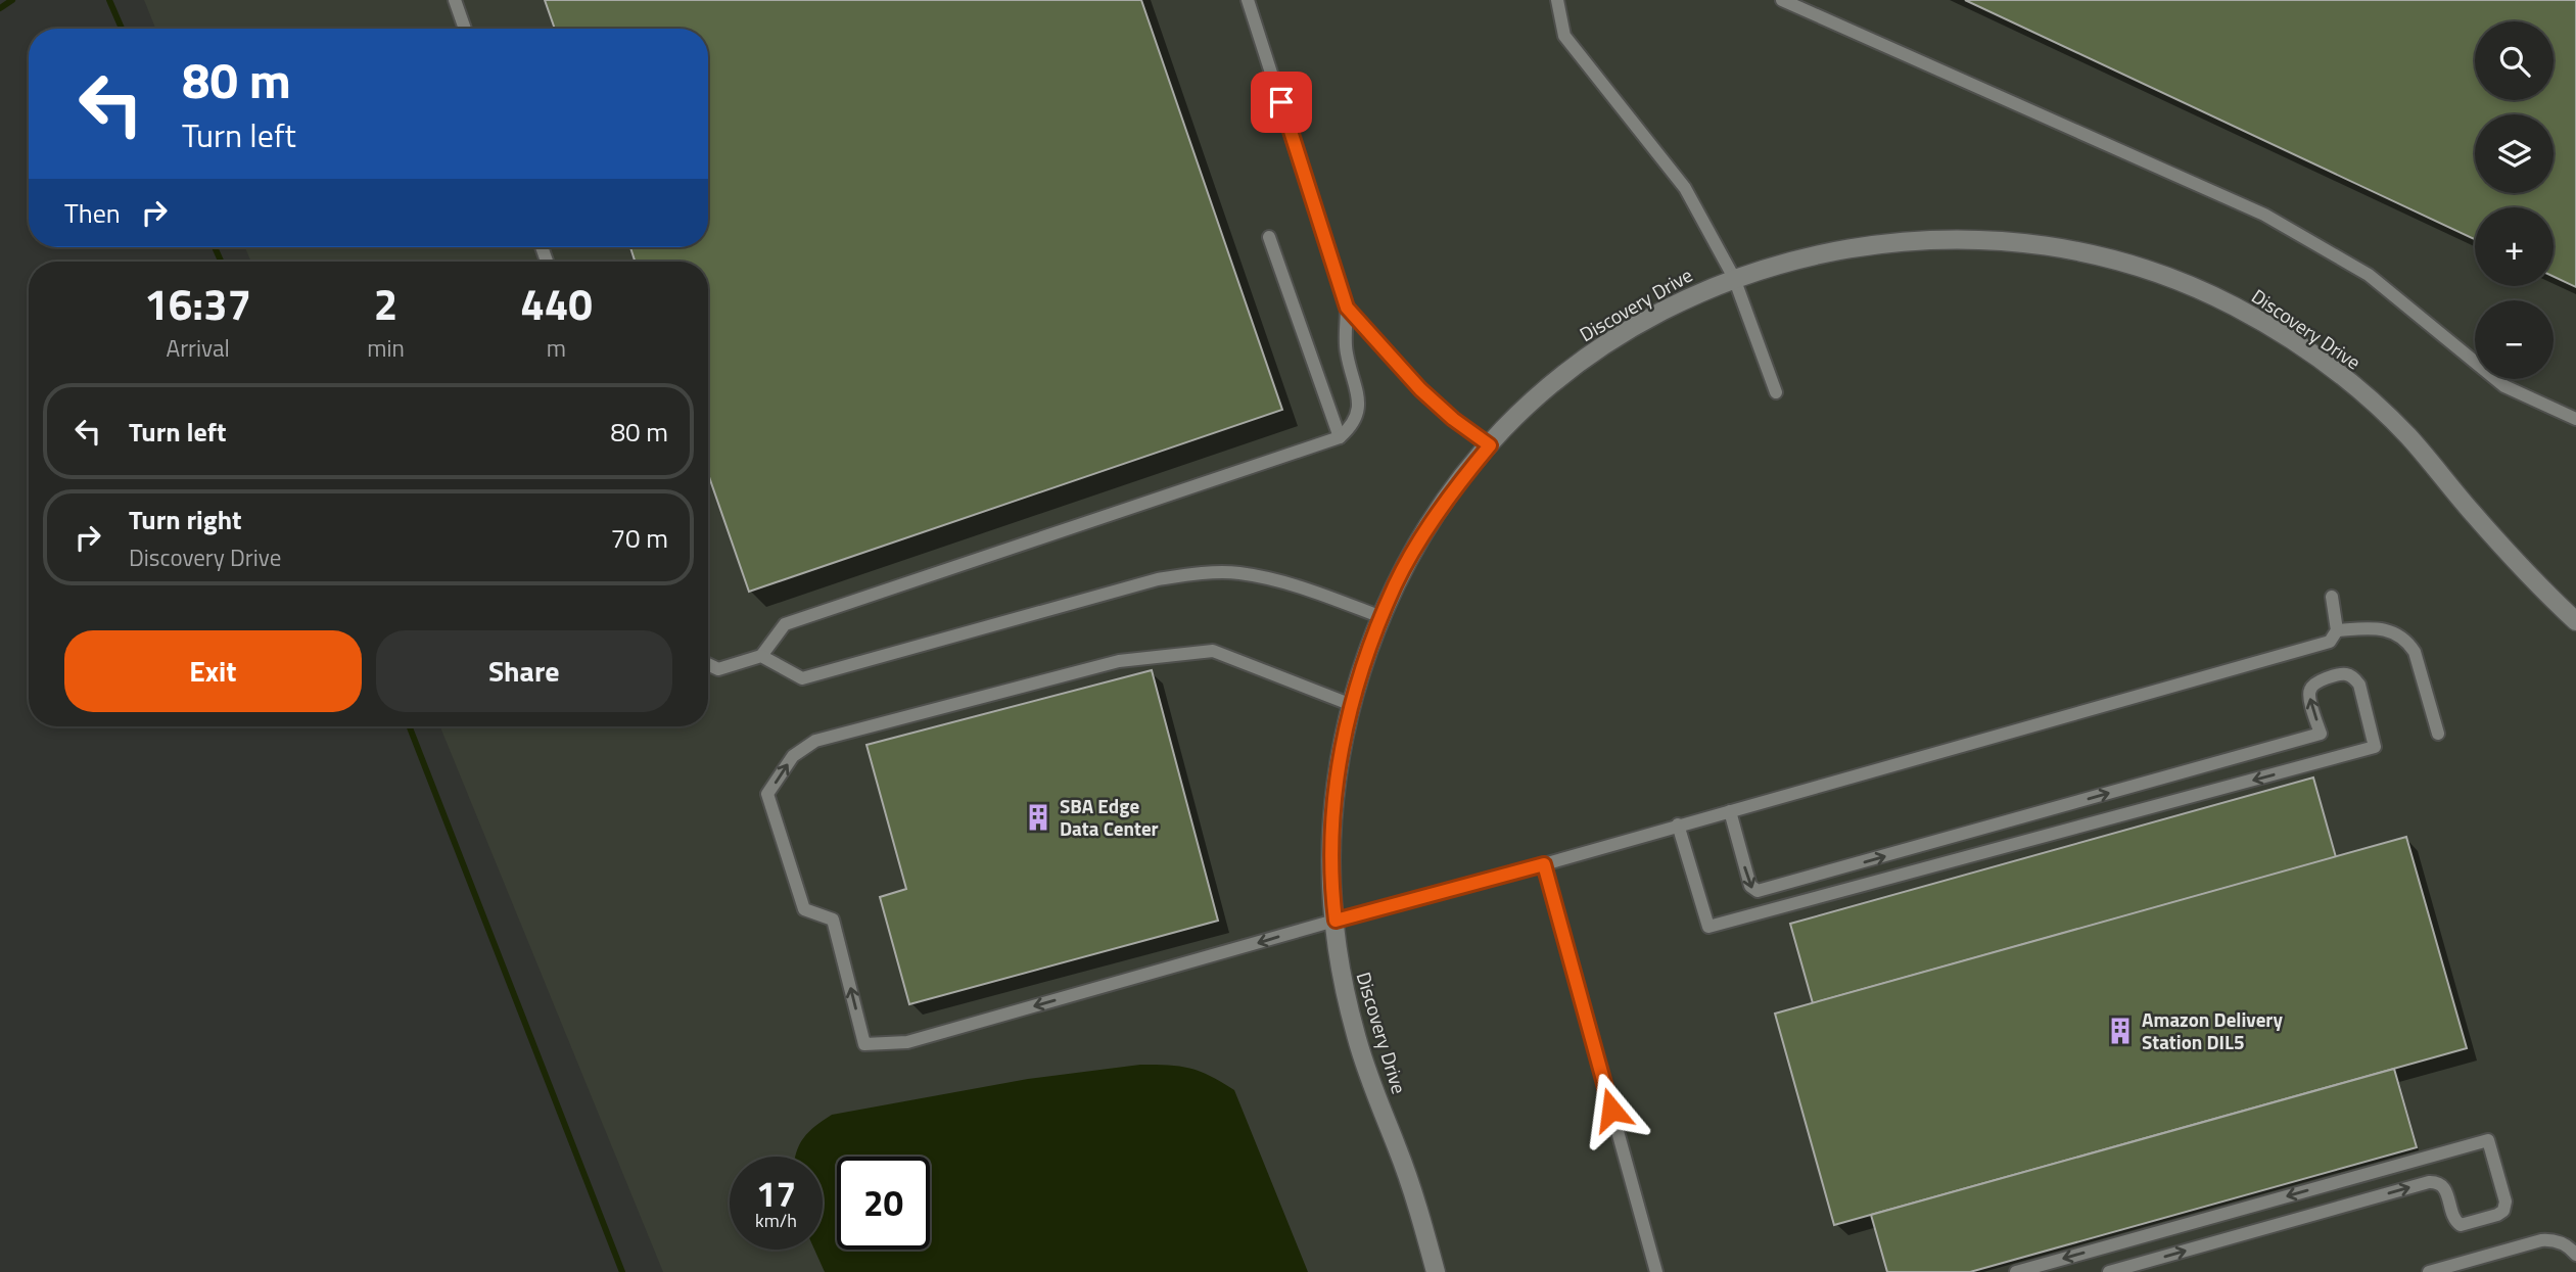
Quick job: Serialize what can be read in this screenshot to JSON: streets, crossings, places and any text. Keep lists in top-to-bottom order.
{
  "streets": {
    "street": ["Discovery Drive"]
  },
  "places": {
    "building": ["SBA Edge Data Center", "Amazon Delivery Station DIL5"]
  },
  "page": {
    "map_buttons": ["+", "−"],
    "turn": ["80 m", "Turn left"],
    "then": "Then",
    "eta": [
      "16:37",
      "Arrival",
      "2",
      "min",
      "440",
      "m"
    ],
    "list": [
      {
        "name": "Turn left",
        "value": "80 m"
      },
      {
        "name": "Turn right",
        "note": "Discovery Drive",
        "value": "70 m"
      }
    ],
    "buttons": ["Exit", "Share"],
    "speed": "17 km/h",
    "limit": "20"
  }
}
